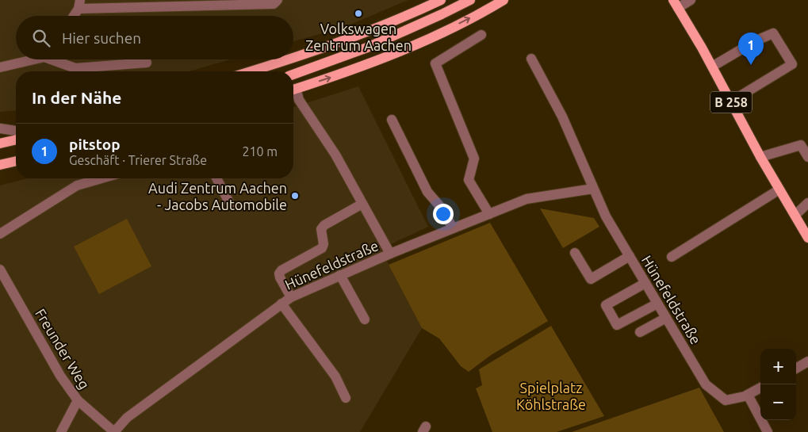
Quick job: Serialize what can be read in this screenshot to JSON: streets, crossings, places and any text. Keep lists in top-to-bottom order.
{
  "streets": {
    "main road": ["B 258"],
    "street": ["Hünefeldstraße", "Freunder Weg"]
  },
  "crossings": [
    ["Hünefeldstraße", "Freunder Weg"]
  ],
  "parks": ["Spielplatz Köhlstraße"],
  "places": ["Volkswagen Zentrum Aachen", "Audi Zentrum Aachen - Jacobs Automobile"],
  "page": {
    "search": "Hier suchen",
    "pins": "1",
    "heading": "In der Nähe",
    "list": [
      {
        "mark": "1",
        "name": "pitstop",
        "note": "Geschäft · Trierer Straße",
        "value": "210 m"
      }
    ],
    "map_buttons": ["+", "−"]
  }
}
